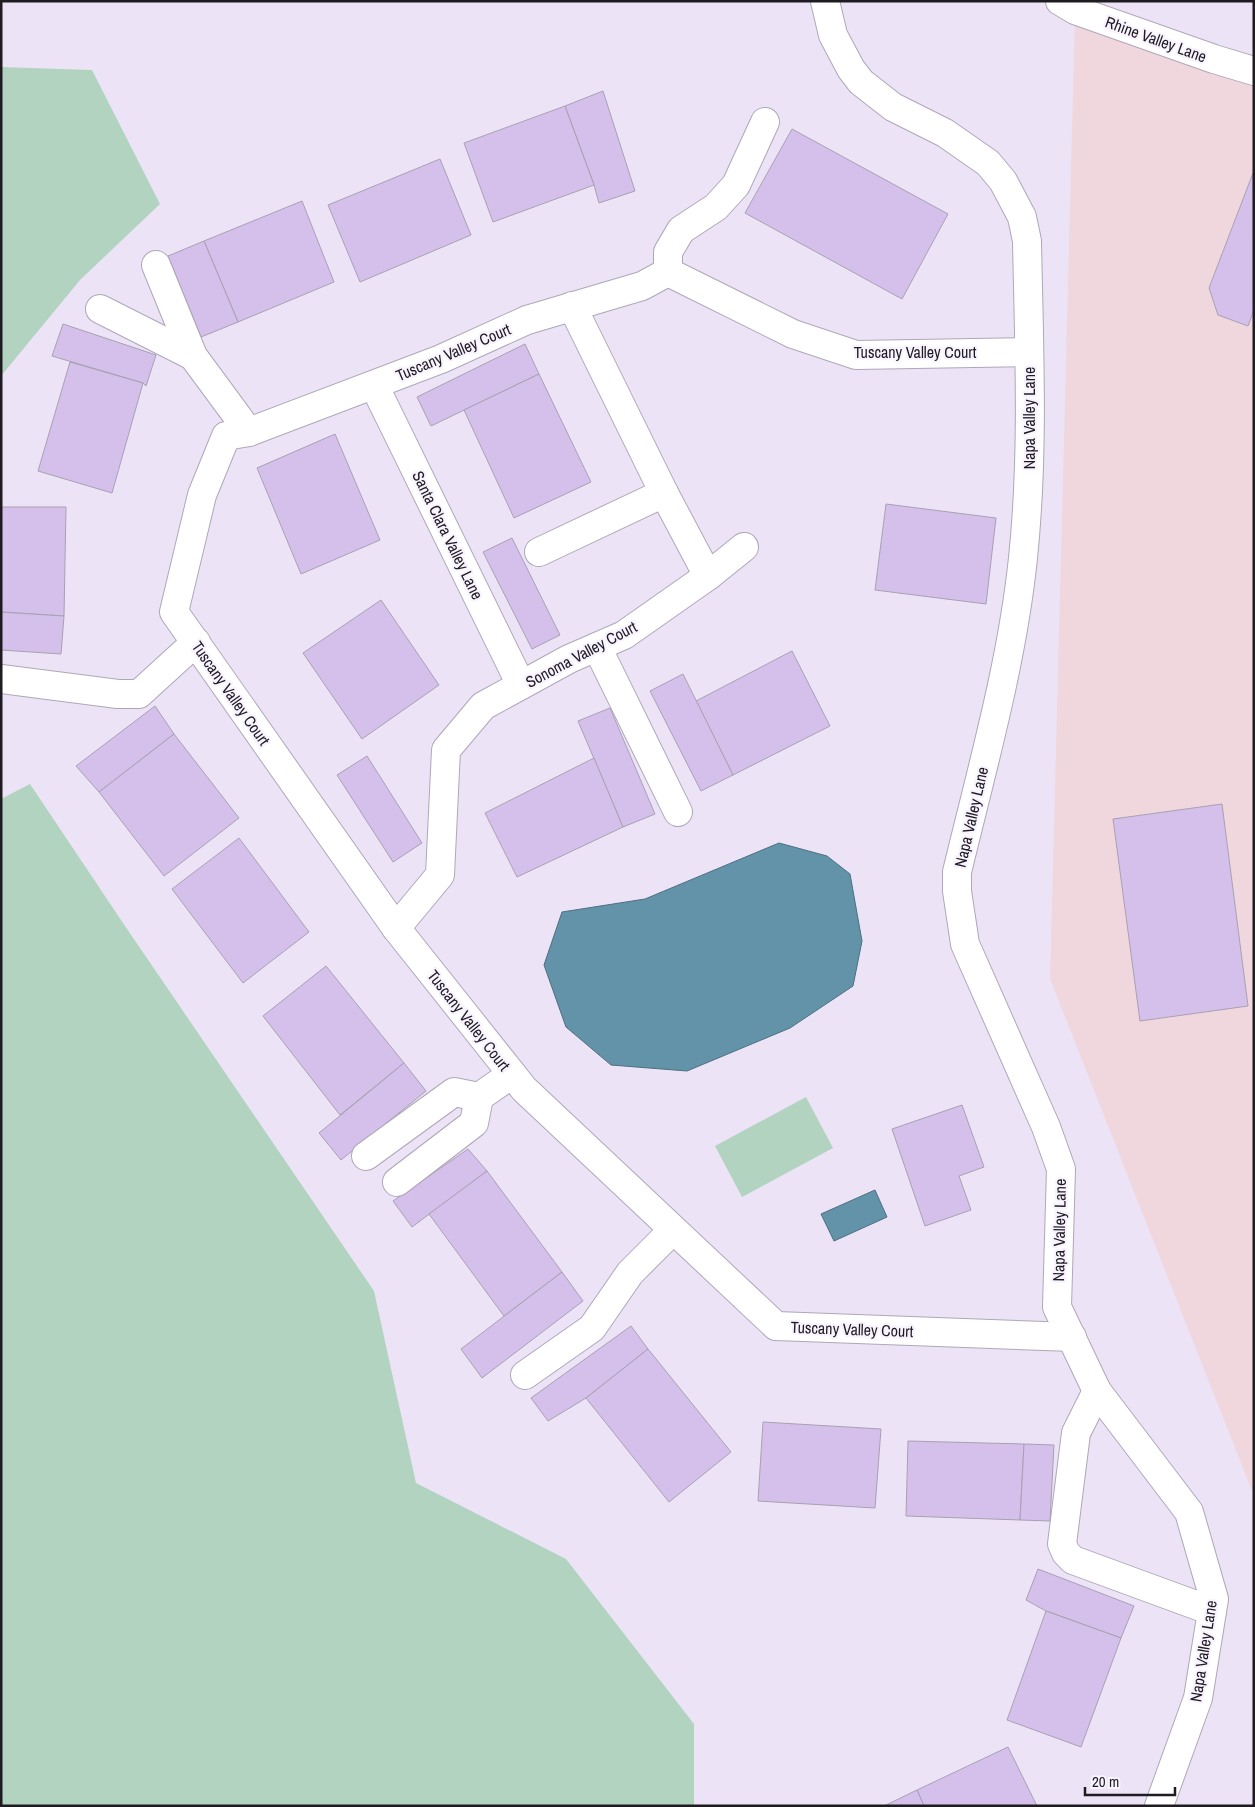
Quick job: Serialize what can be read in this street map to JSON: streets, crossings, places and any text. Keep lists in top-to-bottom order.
{
  "streets": {
    "street": [
      "Rhine Valley Lane",
      "Tuscany Valley Court",
      "Napa Valley Lane",
      "Santa Clara Valley Lane",
      "Sonoma Valley Court"
    ]
  },
  "crossings": [
    ["Tuscany Valley Court", "Napa Valley Lane"],
    ["Tuscany Valley Court", "Santa Clara Valley Lane"],
    ["Tuscany Valley Court", "Sonoma Valley Court"],
    ["Santa Clara Valley Lane", "Sonoma Valley Court"]
  ],
  "scale_bar": "20 m"
}
